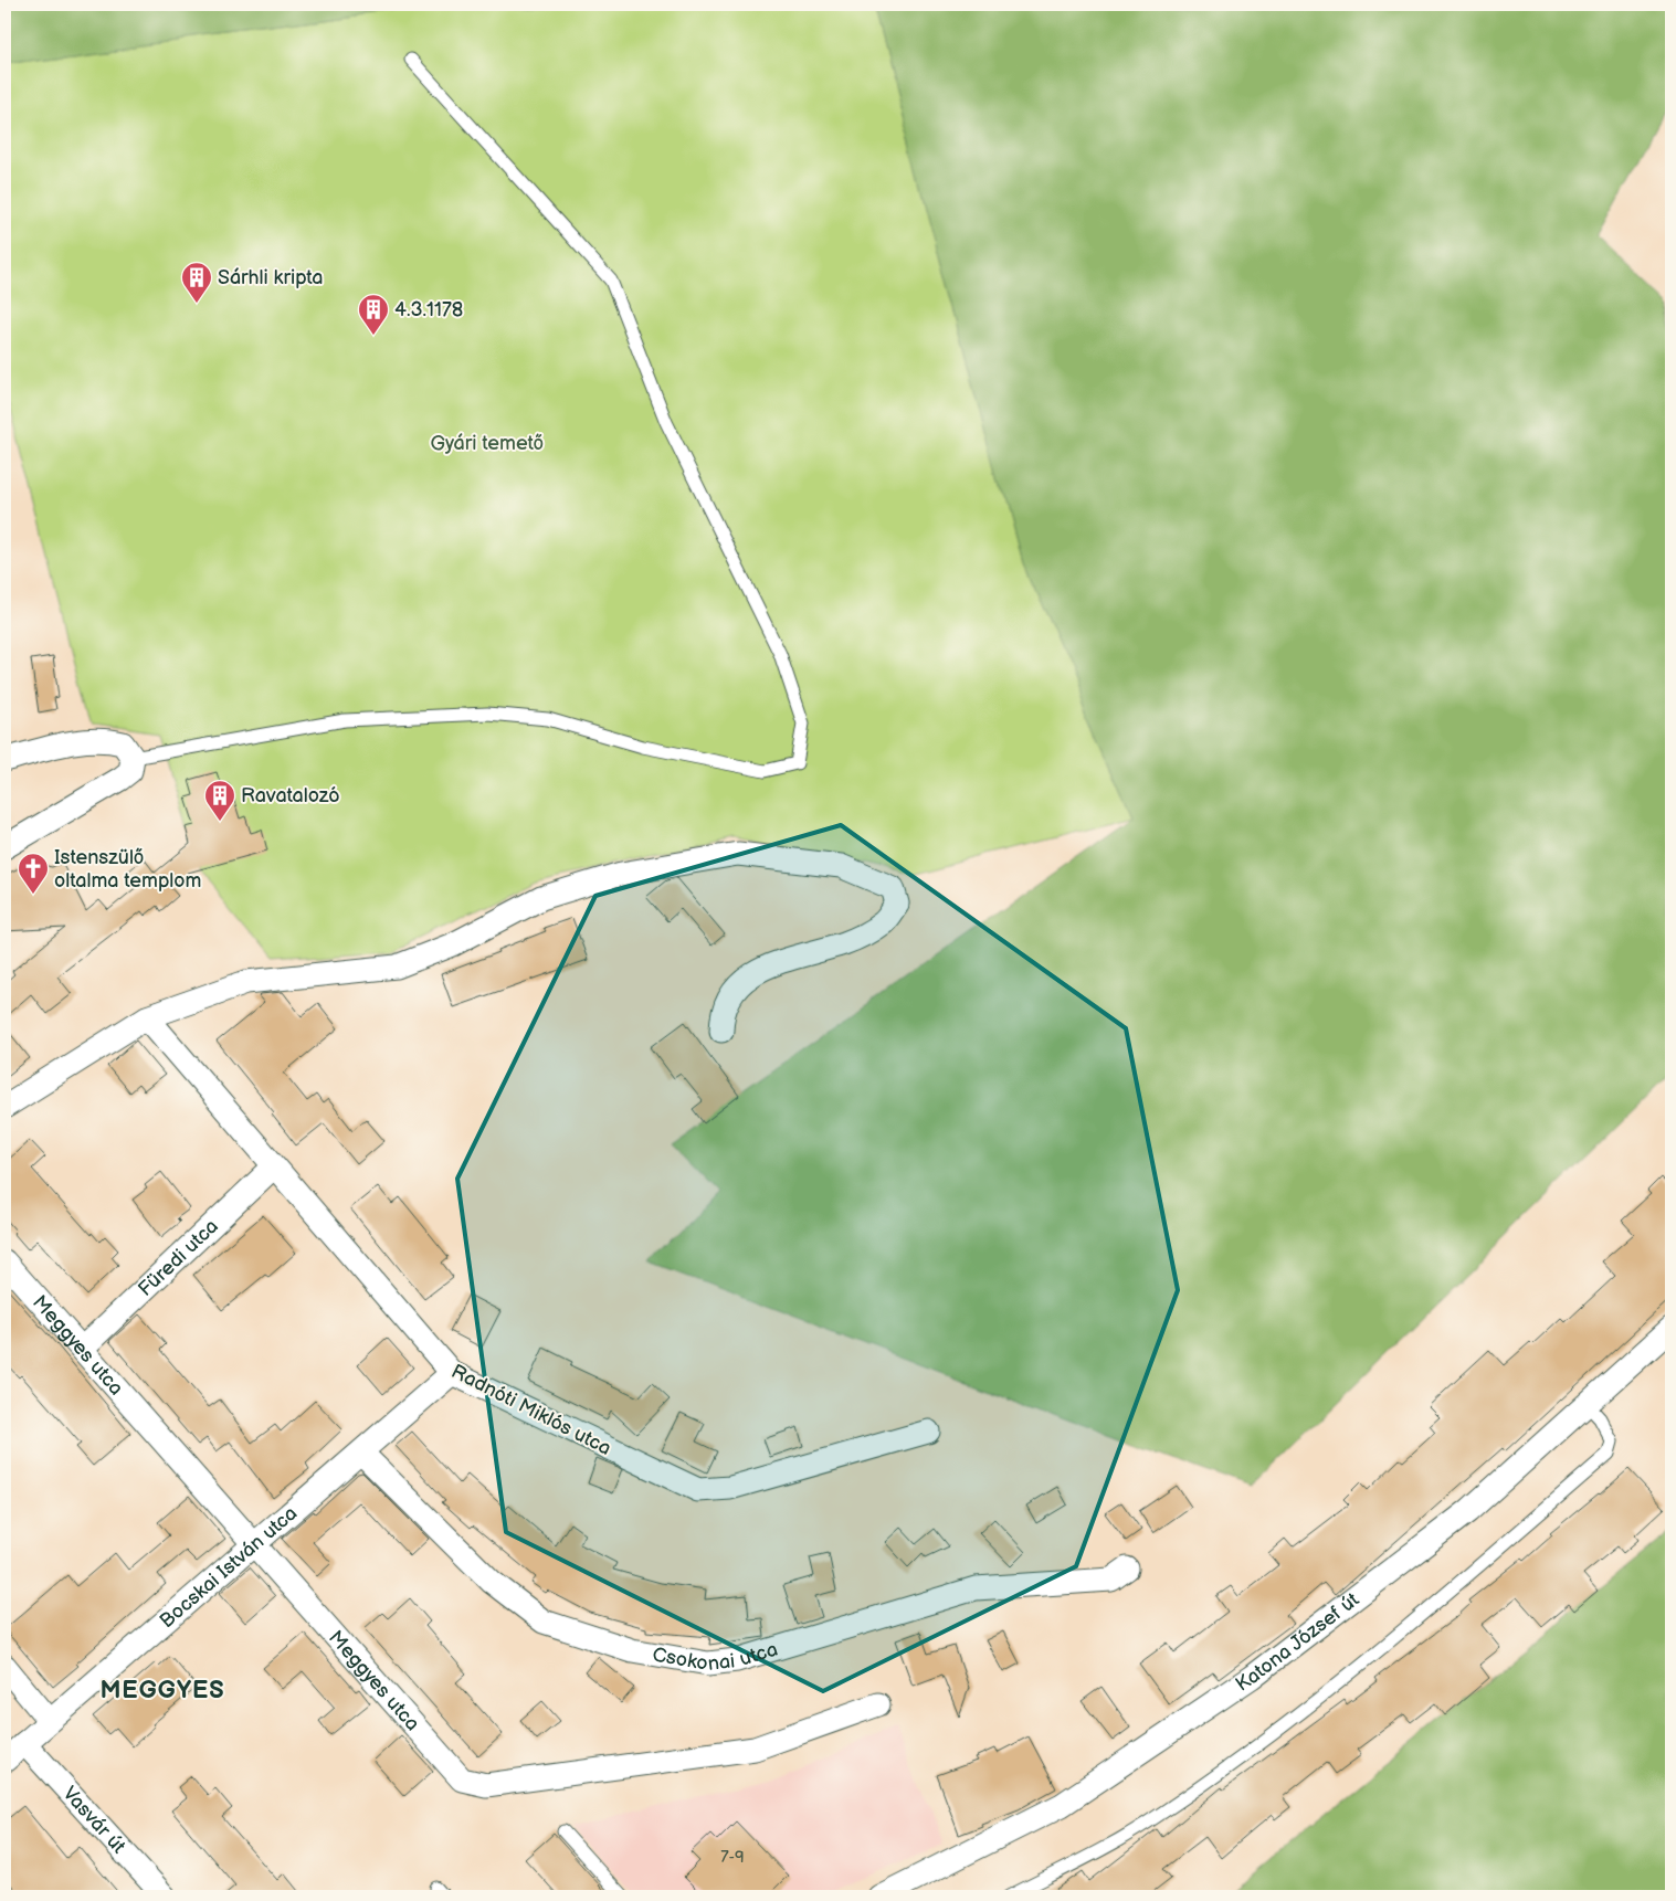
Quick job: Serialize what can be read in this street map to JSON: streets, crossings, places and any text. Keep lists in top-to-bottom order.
{
  "streets": {
    "street": [
      "Füredi utca",
      "Meggyes utca",
      "Radnóti Miklós utca",
      "Bocskai István utca",
      "Katona József út",
      "Csokonai utca",
      "Vasvár út"
    ]
  },
  "crossings": [
    ["Füredi utca", "Meggyes utca"],
    ["Füredi utca", "Radnóti Miklós utca"],
    ["Meggyes utca", "Bocskai István utca"],
    ["Radnóti Miklós utca", "Bocskai István utca"],
    ["Bocskai István utca", "Csokonai utca"],
    ["Bocskai István utca", "Vasvár út"]
  ],
  "districts": ["MEGGYES"],
  "parks": ["Gyári temető"],
  "places": {
    "building": ["Sárhli kripta", "4.3.1178", "Ravatalozó"],
    "church": ["Istenszülő oltalma templom"]
  },
  "house_numbers": ["7-9"]
}
